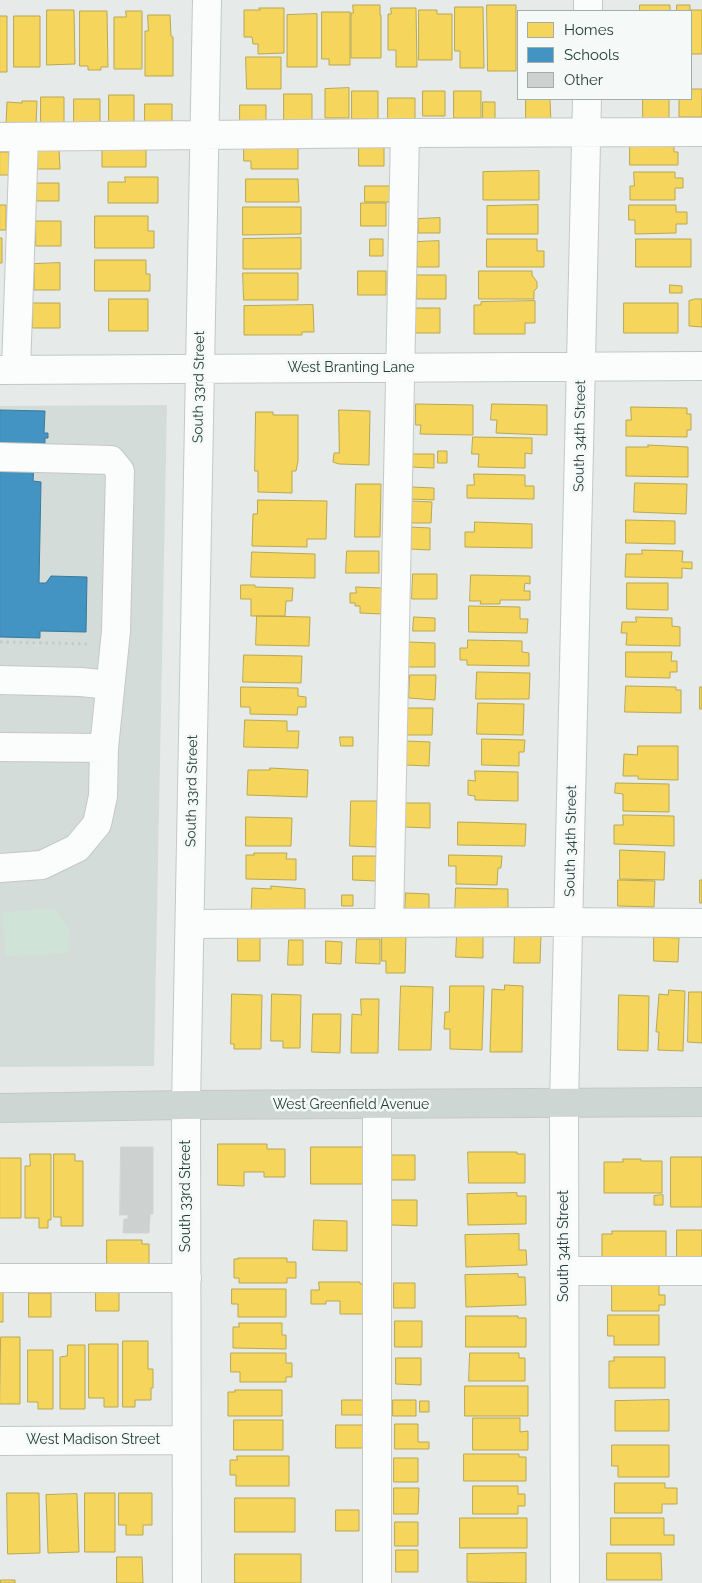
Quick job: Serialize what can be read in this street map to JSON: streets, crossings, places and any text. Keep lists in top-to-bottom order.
{
  "streets": {
    "main road": ["West Greenfield Avenue"],
    "street": [
      "West Branting Lane",
      "South 33rd Street",
      "South 34th Street",
      "West Madison Street"
    ]
  },
  "crossings": [
    ["West Branting Lane", "South 33rd Street"],
    ["West Branting Lane", "South 34th Street"],
    ["South 33rd Street", "West Greenfield Avenue"],
    ["South 33rd Street", "West Madison Street"],
    ["South 34th Street", "West Greenfield Avenue"]
  ],
  "legend": ["Homes", "Schools", "Other"]
}
